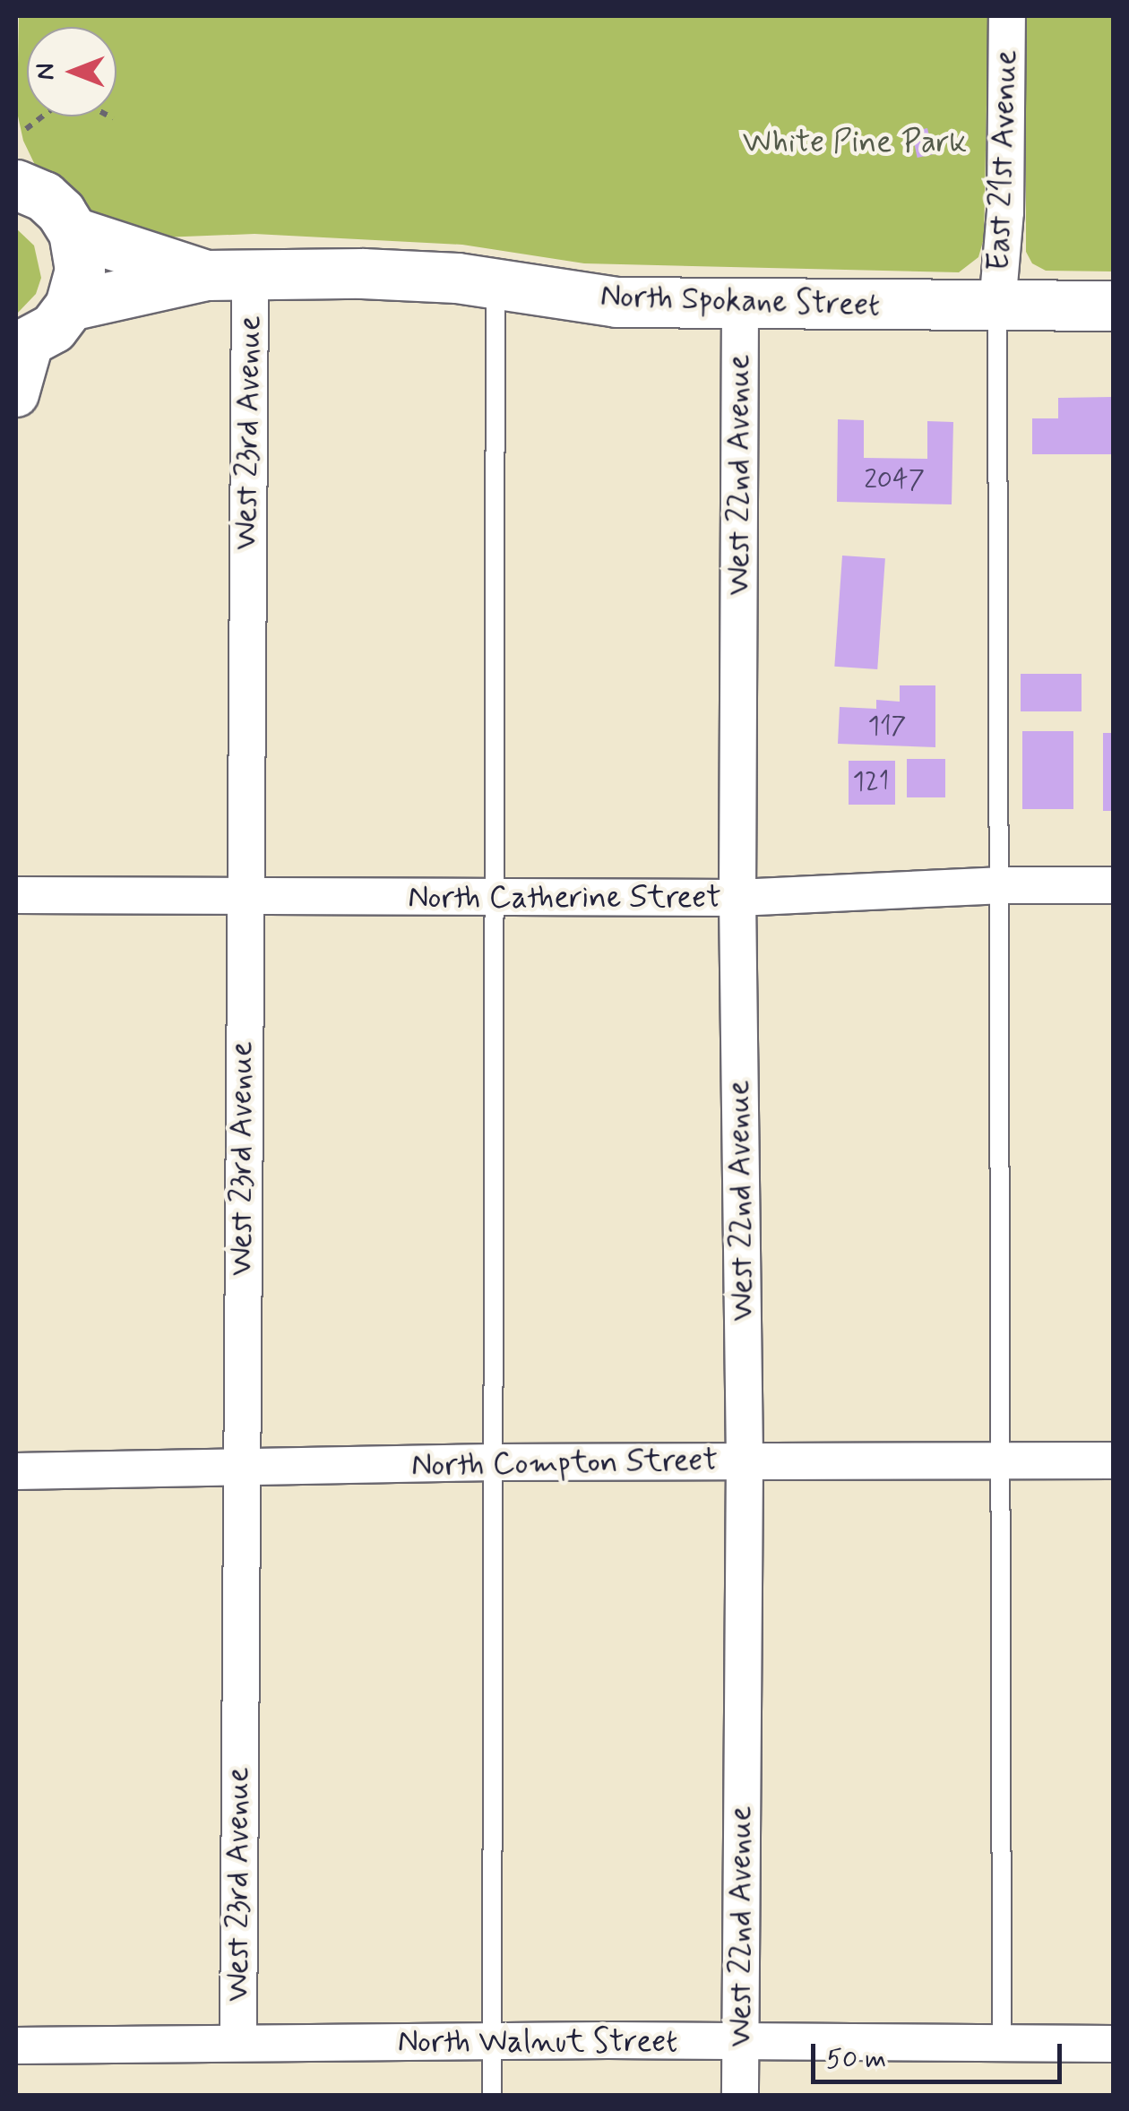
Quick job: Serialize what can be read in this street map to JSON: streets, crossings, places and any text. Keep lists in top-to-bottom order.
{
  "streets": {
    "main road": ["North Spokane Street"],
    "street": [
      "East 21st Avenue",
      "West 23rd Avenue",
      "West 22nd Avenue",
      "North Catherine Street",
      "North Compton Street",
      "North Walnut Street"
    ]
  },
  "crossings": [
    ["East 21st Avenue", "North Spokane Street"],
    ["North Spokane Street", "West 23rd Avenue"],
    ["North Spokane Street", "West 22nd Avenue"],
    ["West 23rd Avenue", "North Catherine Street"],
    ["West 23rd Avenue", "North Compton Street"],
    ["West 23rd Avenue", "North Walnut Street"],
    ["West 22nd Avenue", "North Catherine Street"],
    ["West 22nd Avenue", "North Compton Street"],
    ["West 22nd Avenue", "North Walnut Street"]
  ],
  "parks": ["White Pine Park"],
  "house_numbers": ["2047", "117", "121"],
  "scale_bar": "50 m",
  "north": "left"
}
